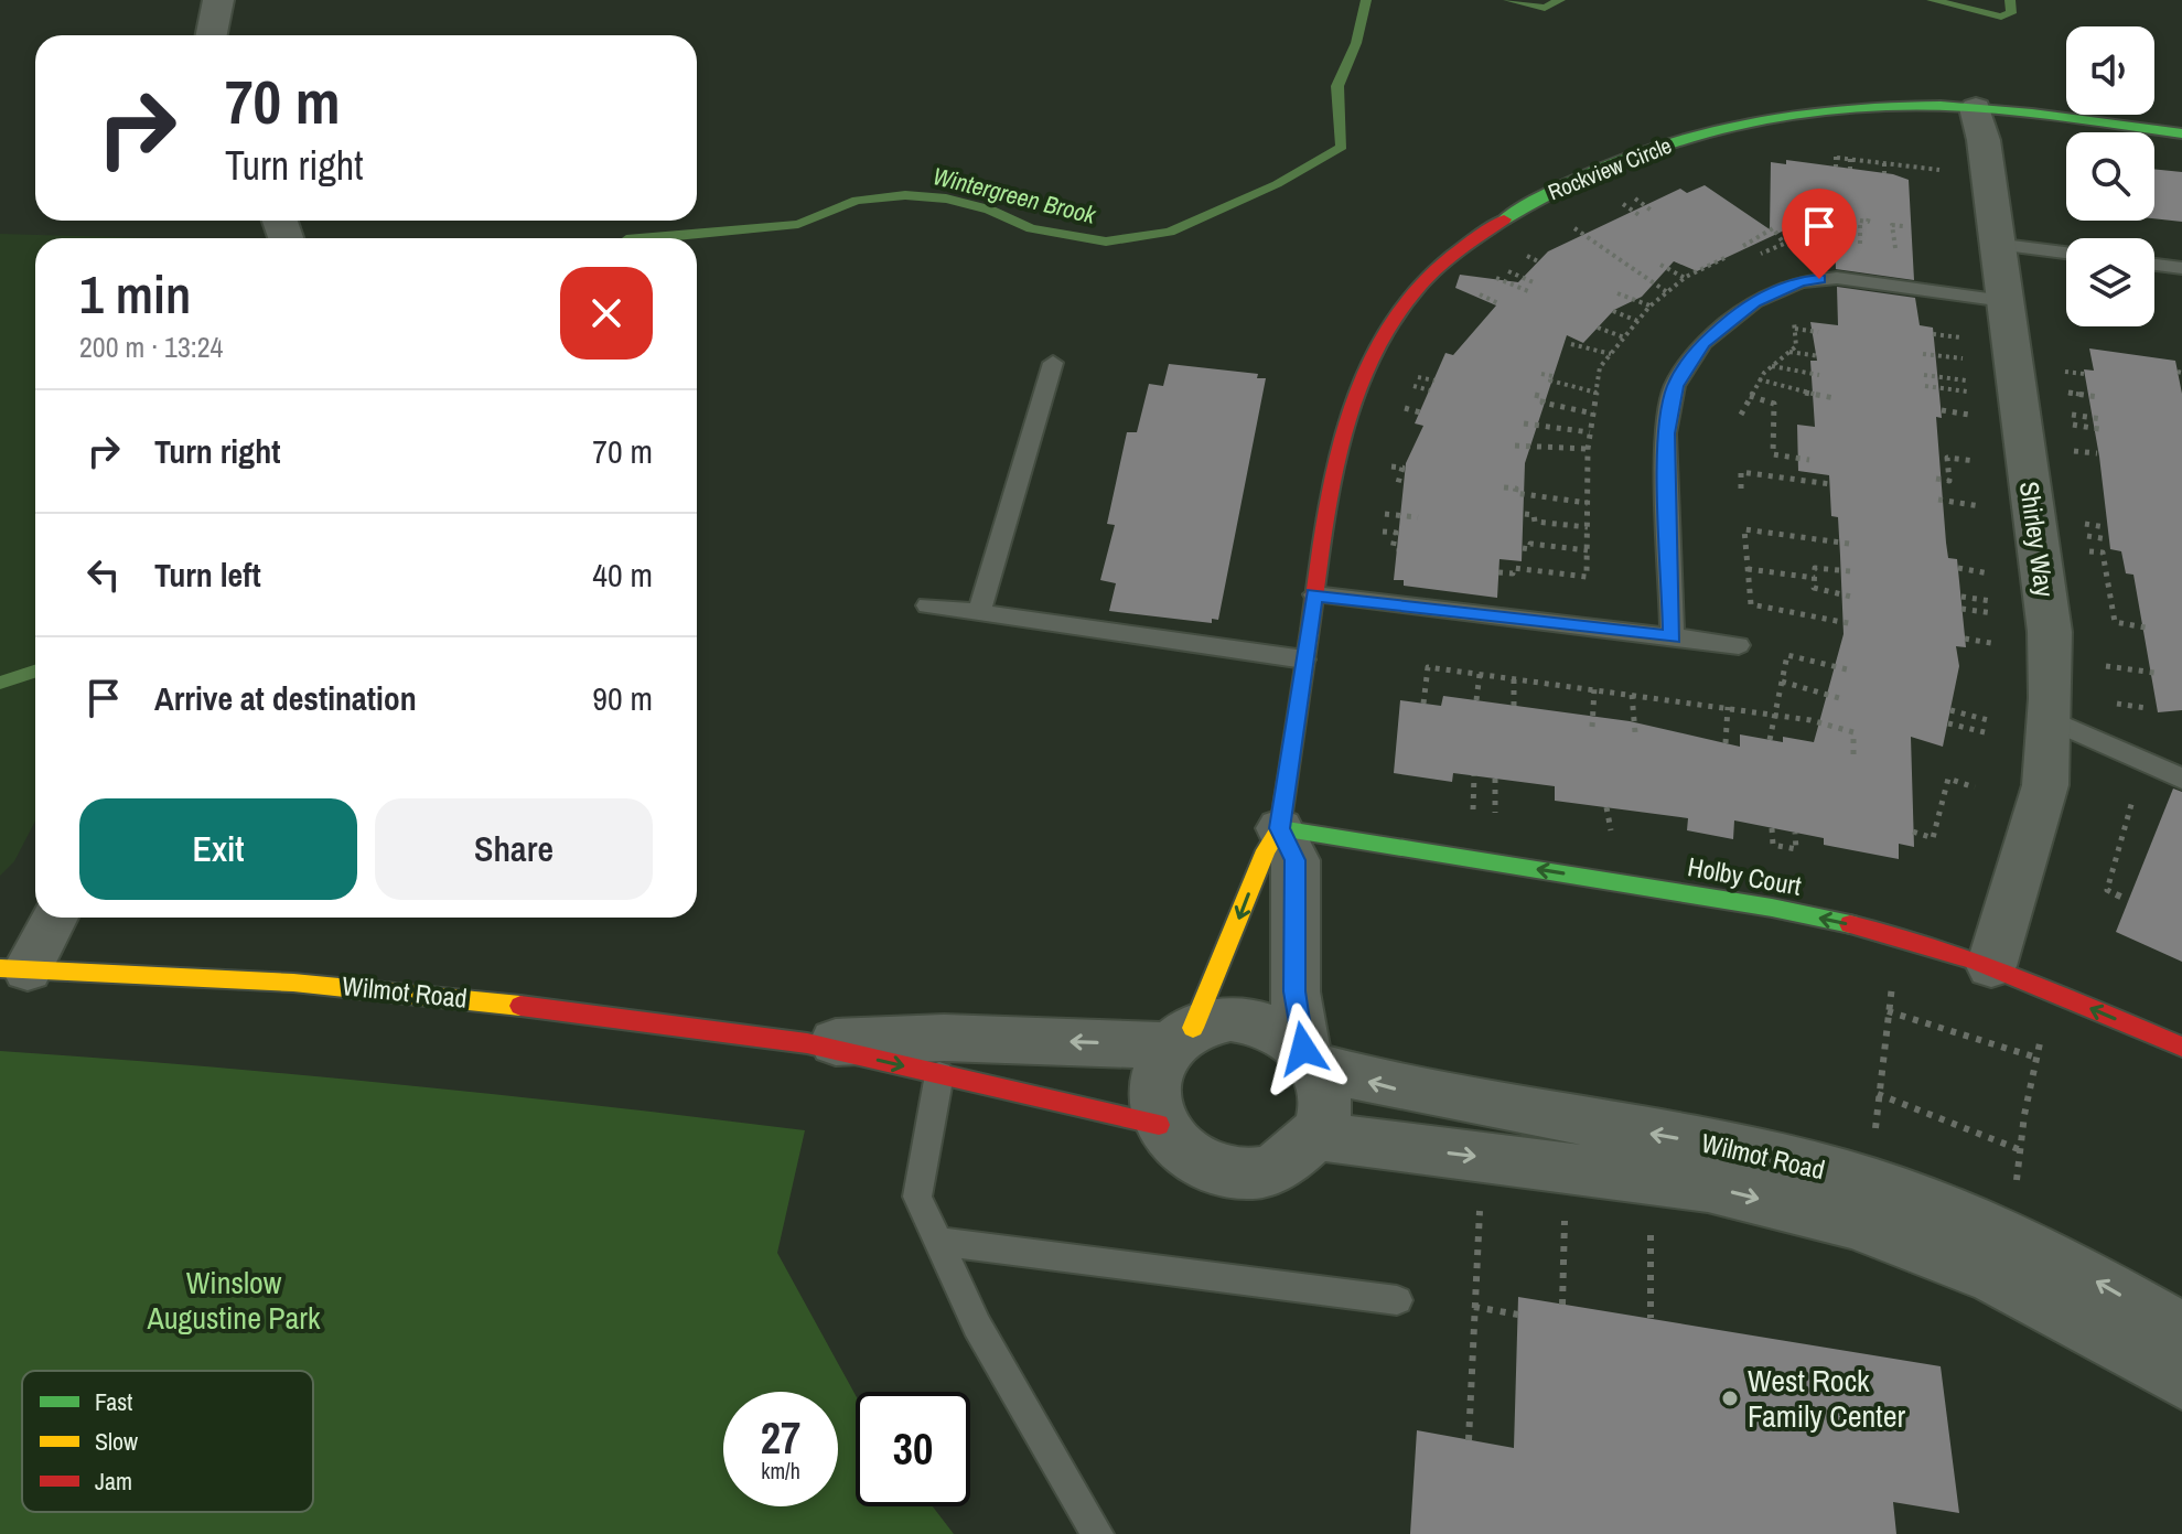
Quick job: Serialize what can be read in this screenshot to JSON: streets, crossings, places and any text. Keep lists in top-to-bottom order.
{
  "streets": {
    "street": [
      "Rockview Circle",
      "Shirley Way",
      "Holby Court",
      "Wilmot Road"
    ]
  },
  "crossings": [
    ["Rockview Circle", "Shirley Way"],
    ["Rockview Circle", "Holby Court"],
    ["Rockview Circle", "Wilmot Road"],
    ["Shirley Way", "Holby Court"]
  ],
  "one_way": ["Holby Court"],
  "water": ["Wintergreen Brook"],
  "parks": ["Winslow Augustine Park"],
  "places": ["West Rock Family Center"],
  "legend": ["Fast", "Slow", "Jam"],
  "page": {
    "turn": ["70 m", "Turn right"],
    "heading": ["1 min", "200 m · 13:24"],
    "list": [
      {
        "name": "Turn right",
        "value": "70 m"
      },
      {
        "name": "Turn left",
        "value": "40 m"
      },
      {
        "name": "Arrive at destination",
        "value": "90 m"
      }
    ],
    "buttons": ["Exit", "Share"],
    "speed": "27 km/h",
    "limit": "30"
  }
}
